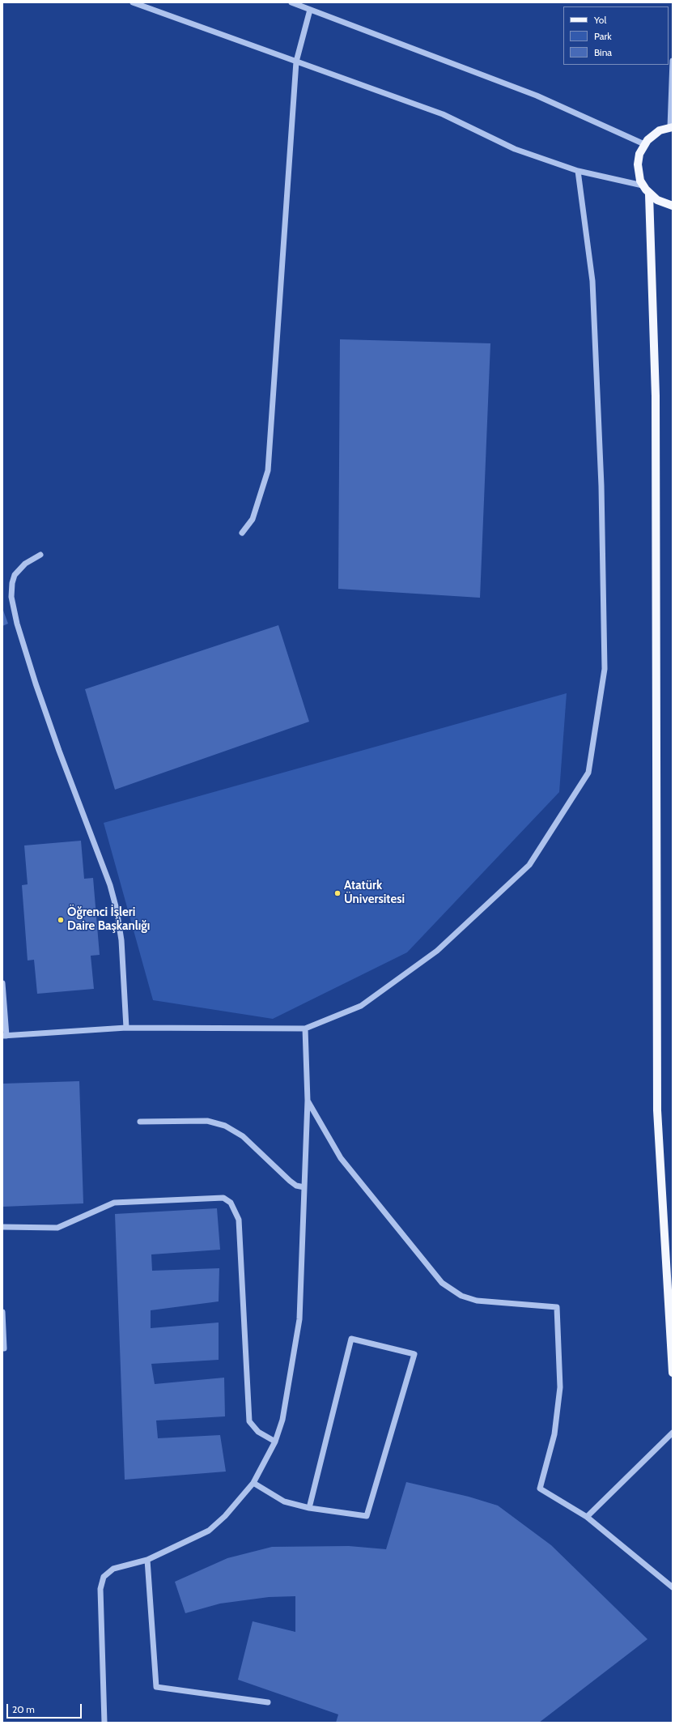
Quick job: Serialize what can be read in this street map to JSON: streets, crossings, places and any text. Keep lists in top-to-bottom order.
{
  "places": ["Atatürk Üniversitesi", "Öğrenci İşleri Daire Başkanlığı"],
  "legend": ["Yol", "Park", "Bina"],
  "scale_bar": "20 m"
}
